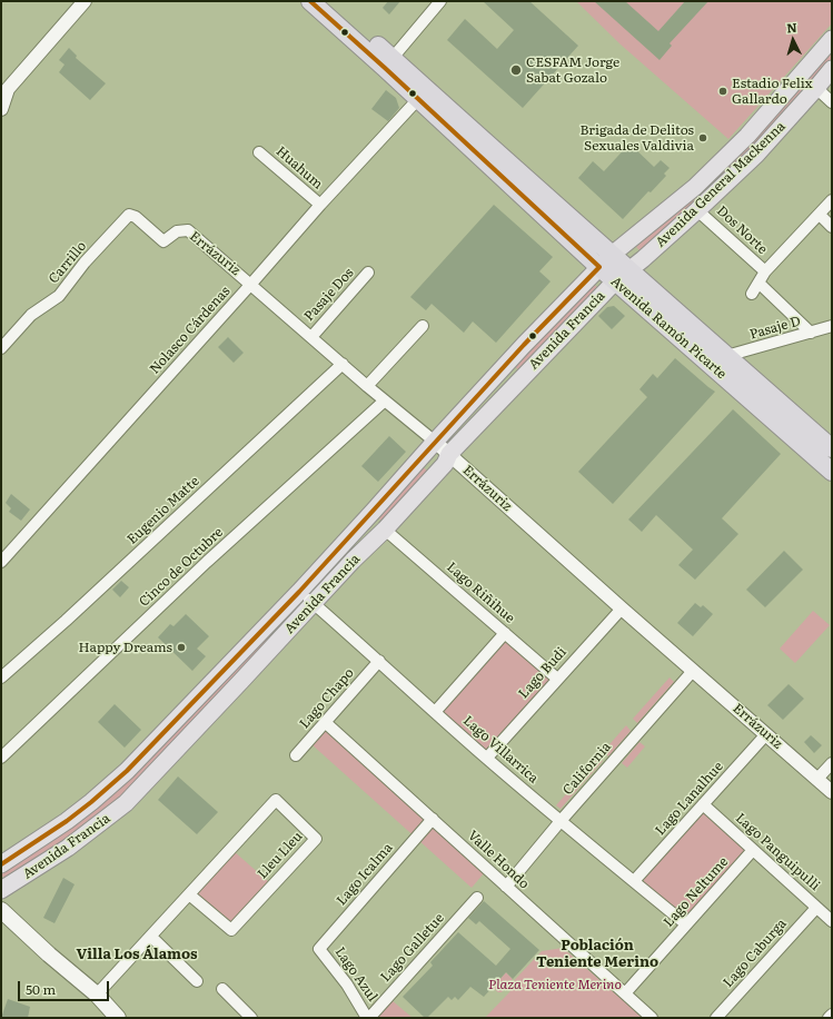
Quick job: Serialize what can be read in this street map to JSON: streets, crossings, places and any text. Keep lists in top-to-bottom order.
{
  "streets": {
    "highway": ["Avenida Ramón Picarte"],
    "main road": ["Avenida General Mackenna", "Avenida Francia"],
    "street": [
      "Huahum",
      "Dos Norte",
      "Errázuriz",
      "Carrillo",
      "Pasaje Dos",
      "Pasaje D",
      "Nolasco Cárdenas",
      "Eugenio Matte",
      "Cinco de Octubre",
      "Lago Riñihue",
      "Lago Budi",
      "Lago Chapo",
      "Lago Villarrica",
      "California",
      "Lago Lanalhue",
      "Lago Panguipulli",
      "Lleu Lleu",
      "Valle Hondo",
      "Lago Icalma",
      "Lago Neltume",
      "Lago Galletue",
      "Lago Caburga",
      "Lago Azul"
    ]
  },
  "crossings": [
    ["Huahum", "Nolasco Cárdenas"],
    ["Avenida General Mackenna", "Dos Norte"],
    ["Avenida General Mackenna", "Avenida Ramón Picarte"],
    ["Avenida General Mackenna", "Avenida Francia"],
    ["Errázuriz", "Carrillo"],
    ["Errázuriz", "Pasaje Dos"],
    ["Errázuriz", "Nolasco Cárdenas"],
    ["Errázuriz", "Avenida Francia"],
    ["Errázuriz", "Eugenio Matte"],
    ["Errázuriz", "Cinco de Octubre"],
    ["Errázuriz", "Lago Budi"],
    ["Errázuriz", "California"],
    ["Errázuriz", "Lago Lanalhue"],
    ["Avenida Ramón Picarte", "Pasaje D"],
    ["Avenida Ramón Picarte", "Nolasco Cárdenas"],
    ["Avenida Ramón Picarte", "Avenida Francia"],
    ["Avenida Francia", "Lago Riñihue"],
    ["Avenida Francia", "Lago Villarrica"],
    ["Lago Riñihue", "Lago Budi"],
    ["Lago Budi", "Lago Villarrica"],
    ["Lago Chapo", "Lago Villarrica"],
    ["Lago Chapo", "Valle Hondo"],
    ["Lago Villarrica", "California"],
    ["Lago Villarrica", "Lago Lanalhue"],
    ["Lago Villarrica", "Lago Neltume"],
    ["California", "Valle Hondo"],
    ["Lago Lanalhue", "Lago Panguipulli"],
    ["Lago Panguipulli", "Lago Neltume"],
    ["Lago Panguipulli", "Lago Caburga"],
    ["Valle Hondo", "Lago Icalma"],
    ["Valle Hondo", "Lago Neltume"],
    ["Lago Icalma", "Lago Azul"],
    ["Lago Galletue", "Lago Azul"]
  ],
  "districts": ["Población Teniente Merino", "Villa Los Álamos"],
  "parks": ["Plaza Teniente Merino"],
  "places": [
    "CESFAM Jorge Sabat Gozalo",
    "Estadio Felix Gallardo",
    "Brigada de Delitos Sexuales Valdivia",
    "Happy Dreams"
  ],
  "scale_bar": "50 m",
  "north": "top"
}
